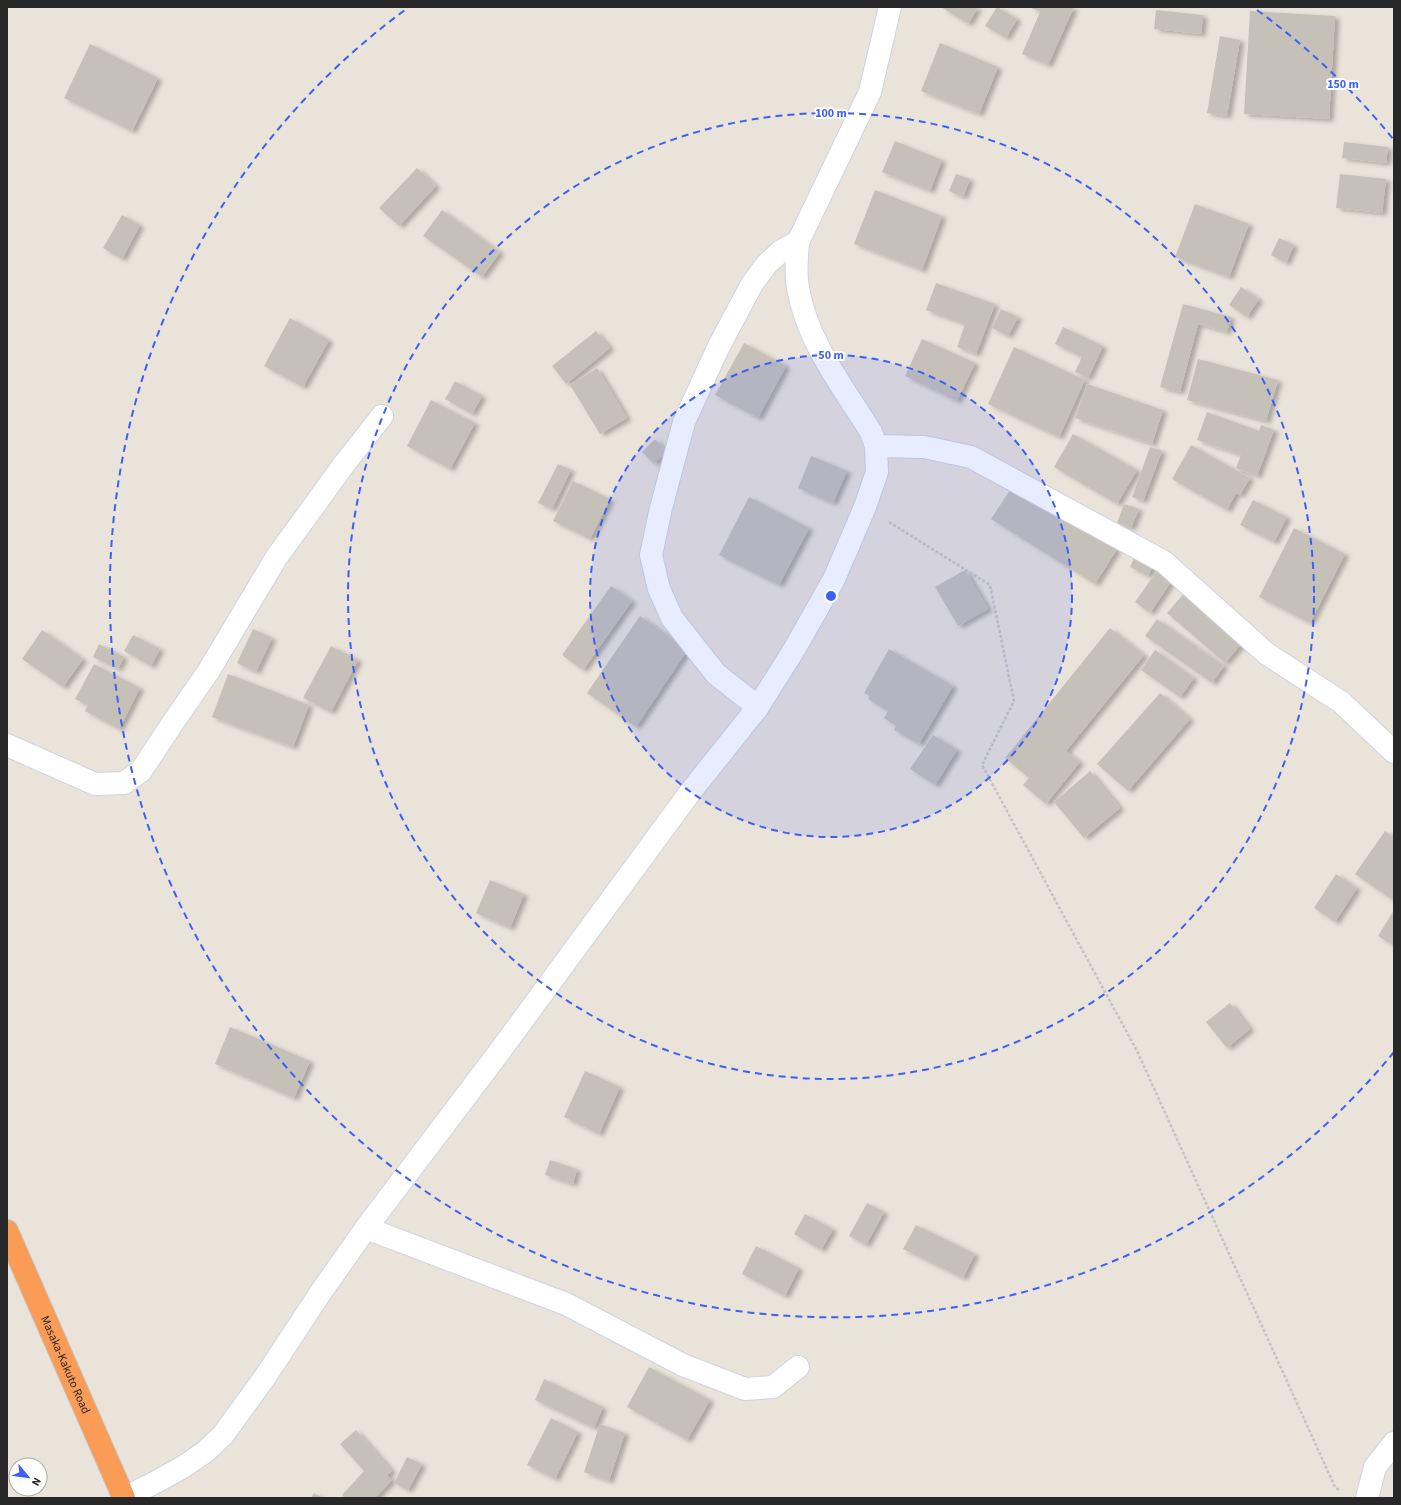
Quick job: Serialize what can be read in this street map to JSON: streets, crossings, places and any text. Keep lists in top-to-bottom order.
{
  "streets": {
    "highway": ["Masaka-Kakuto Road"]
  },
  "north": "bottom right",
  "rings": ["150 m", "100 m", "50 m"]
}
